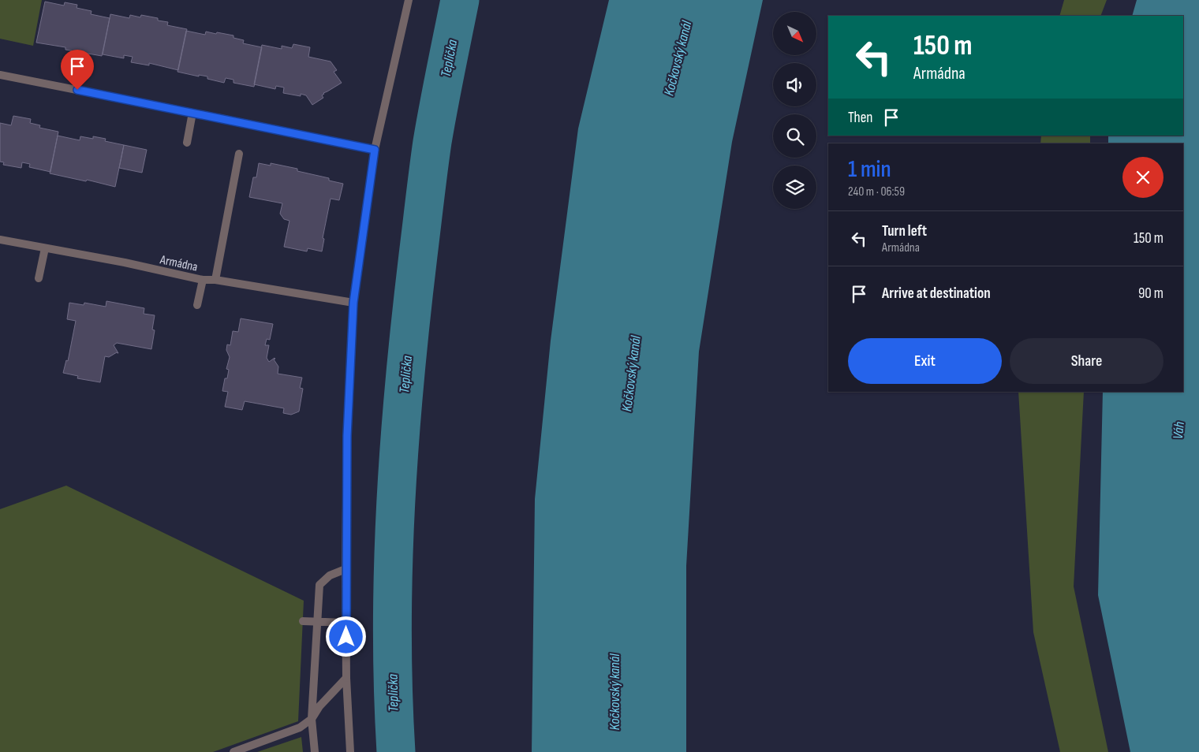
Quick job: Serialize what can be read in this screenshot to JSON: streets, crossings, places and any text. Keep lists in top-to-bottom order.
{
  "streets": {
    "street": ["Armádna"]
  },
  "water": ["Teplička", "Kočkovský kanál", "Váh"],
  "north": "bottom right",
  "page": {
    "turn": ["150 m", "Armádna"],
    "then": "Then",
    "heading": ["1 min", "240 m · 06:59"],
    "list": [
      {
        "name": "Turn left",
        "note": "Armádna",
        "value": "150 m"
      },
      {
        "name": "Arrive at destination",
        "value": "90 m"
      }
    ],
    "buttons": ["Exit", "Share"]
  }
}
